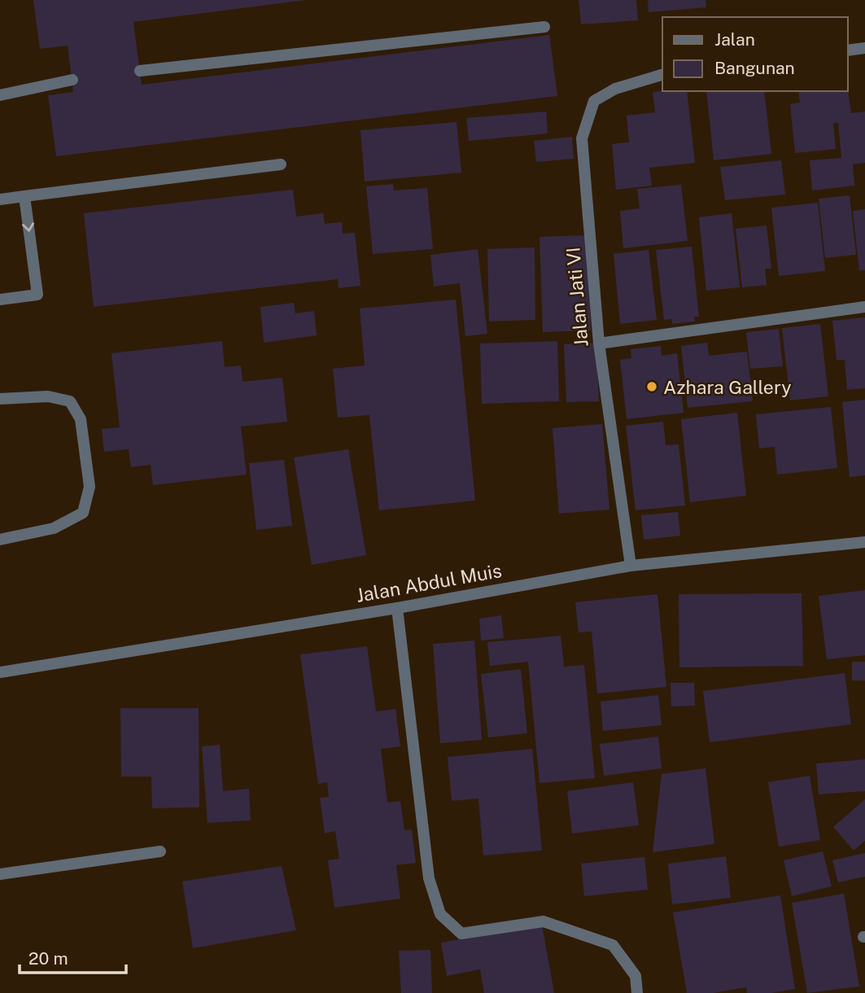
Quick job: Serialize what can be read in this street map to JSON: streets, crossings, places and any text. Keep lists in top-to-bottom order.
{
  "streets": {
    "street": ["Jalan Jati VI", "Jalan Abdul Muis"]
  },
  "crossings": [
    ["Jalan Jati VI", "Jalan Abdul Muis"]
  ],
  "places": ["Azhara Gallery"],
  "legend": ["Jalan", "Bangunan"],
  "scale_bar": "20 m"
}
